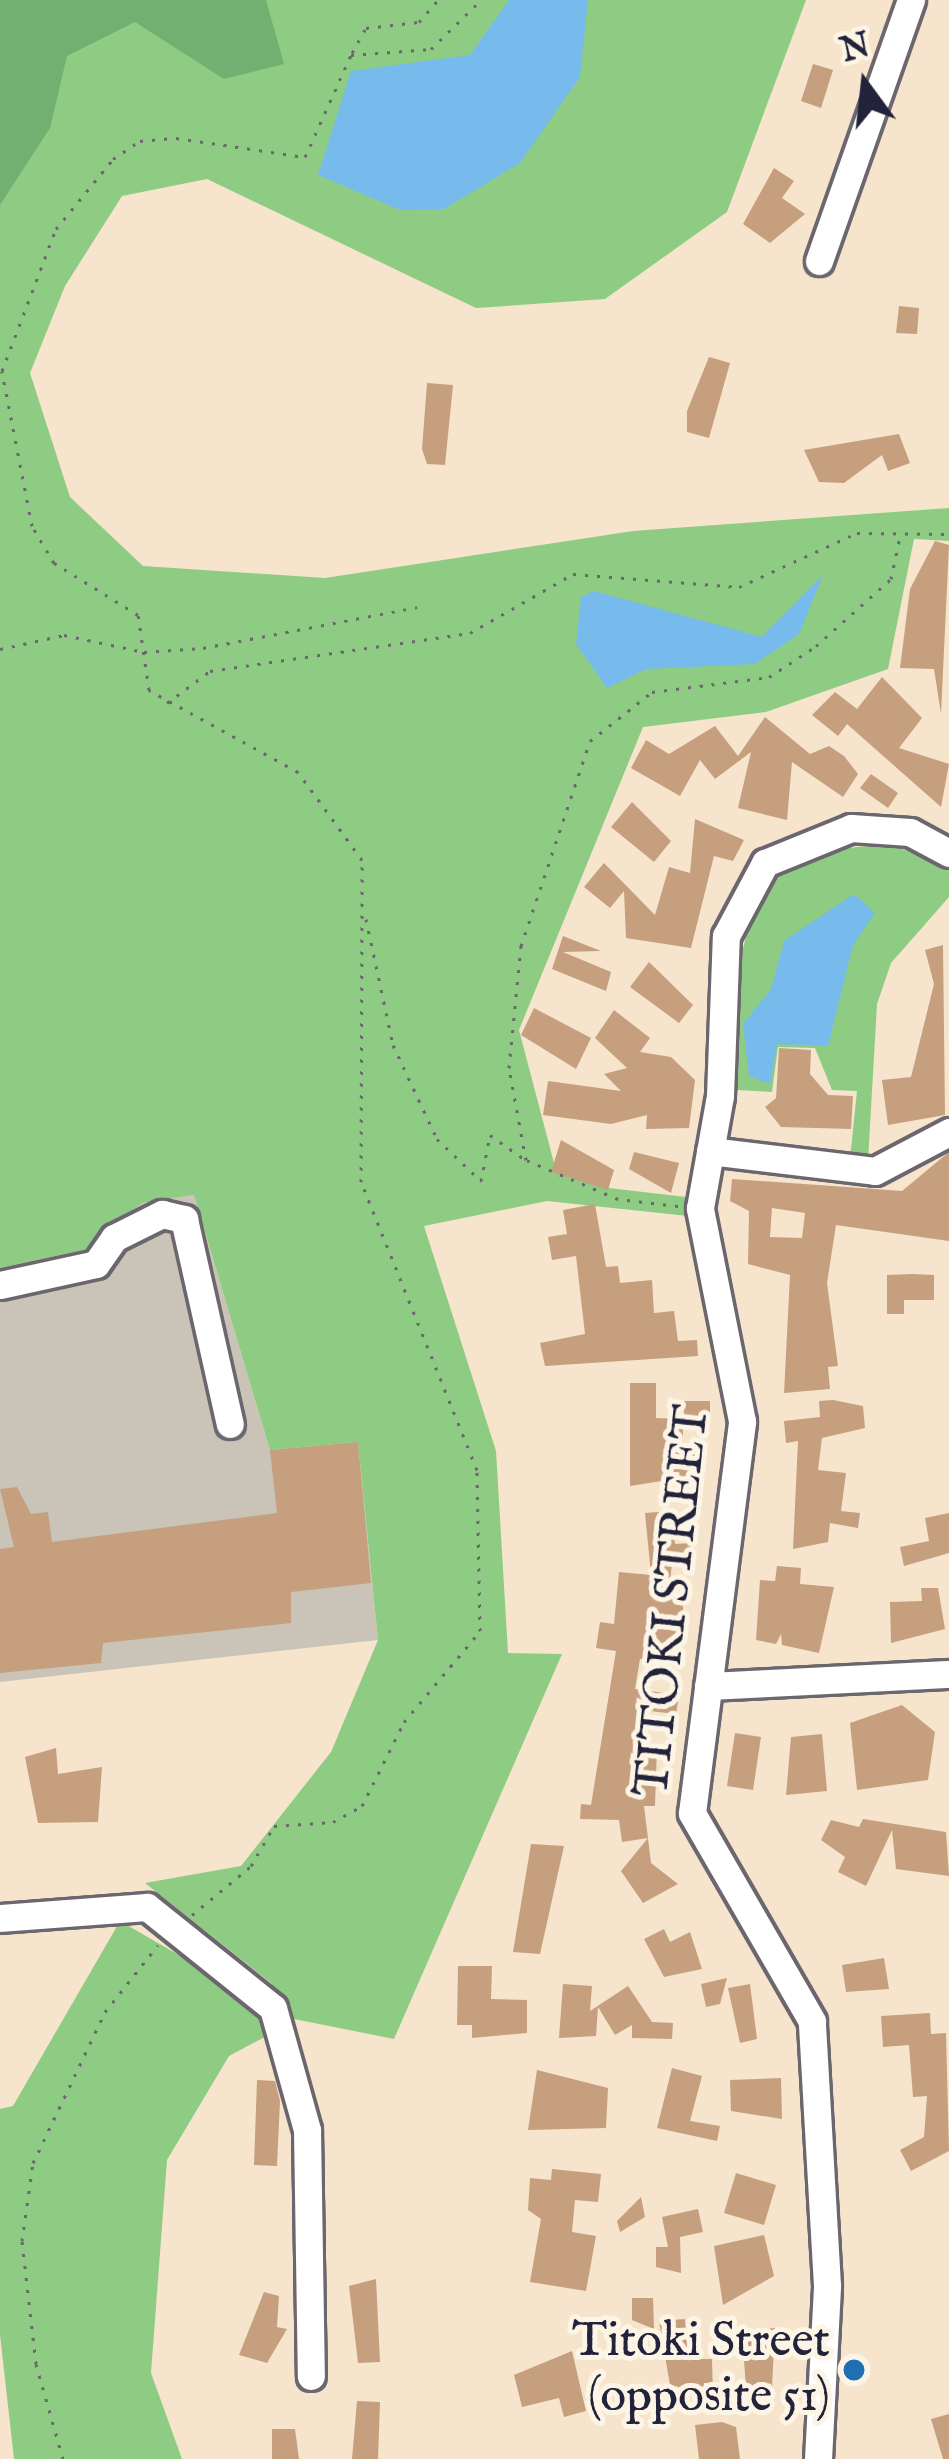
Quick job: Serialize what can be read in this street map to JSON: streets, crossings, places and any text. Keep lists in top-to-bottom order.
{
  "streets": {
    "street": ["TITOKI STREET"]
  },
  "places": ["Titoki Street (opposite 51)"],
  "north": "top"
}
